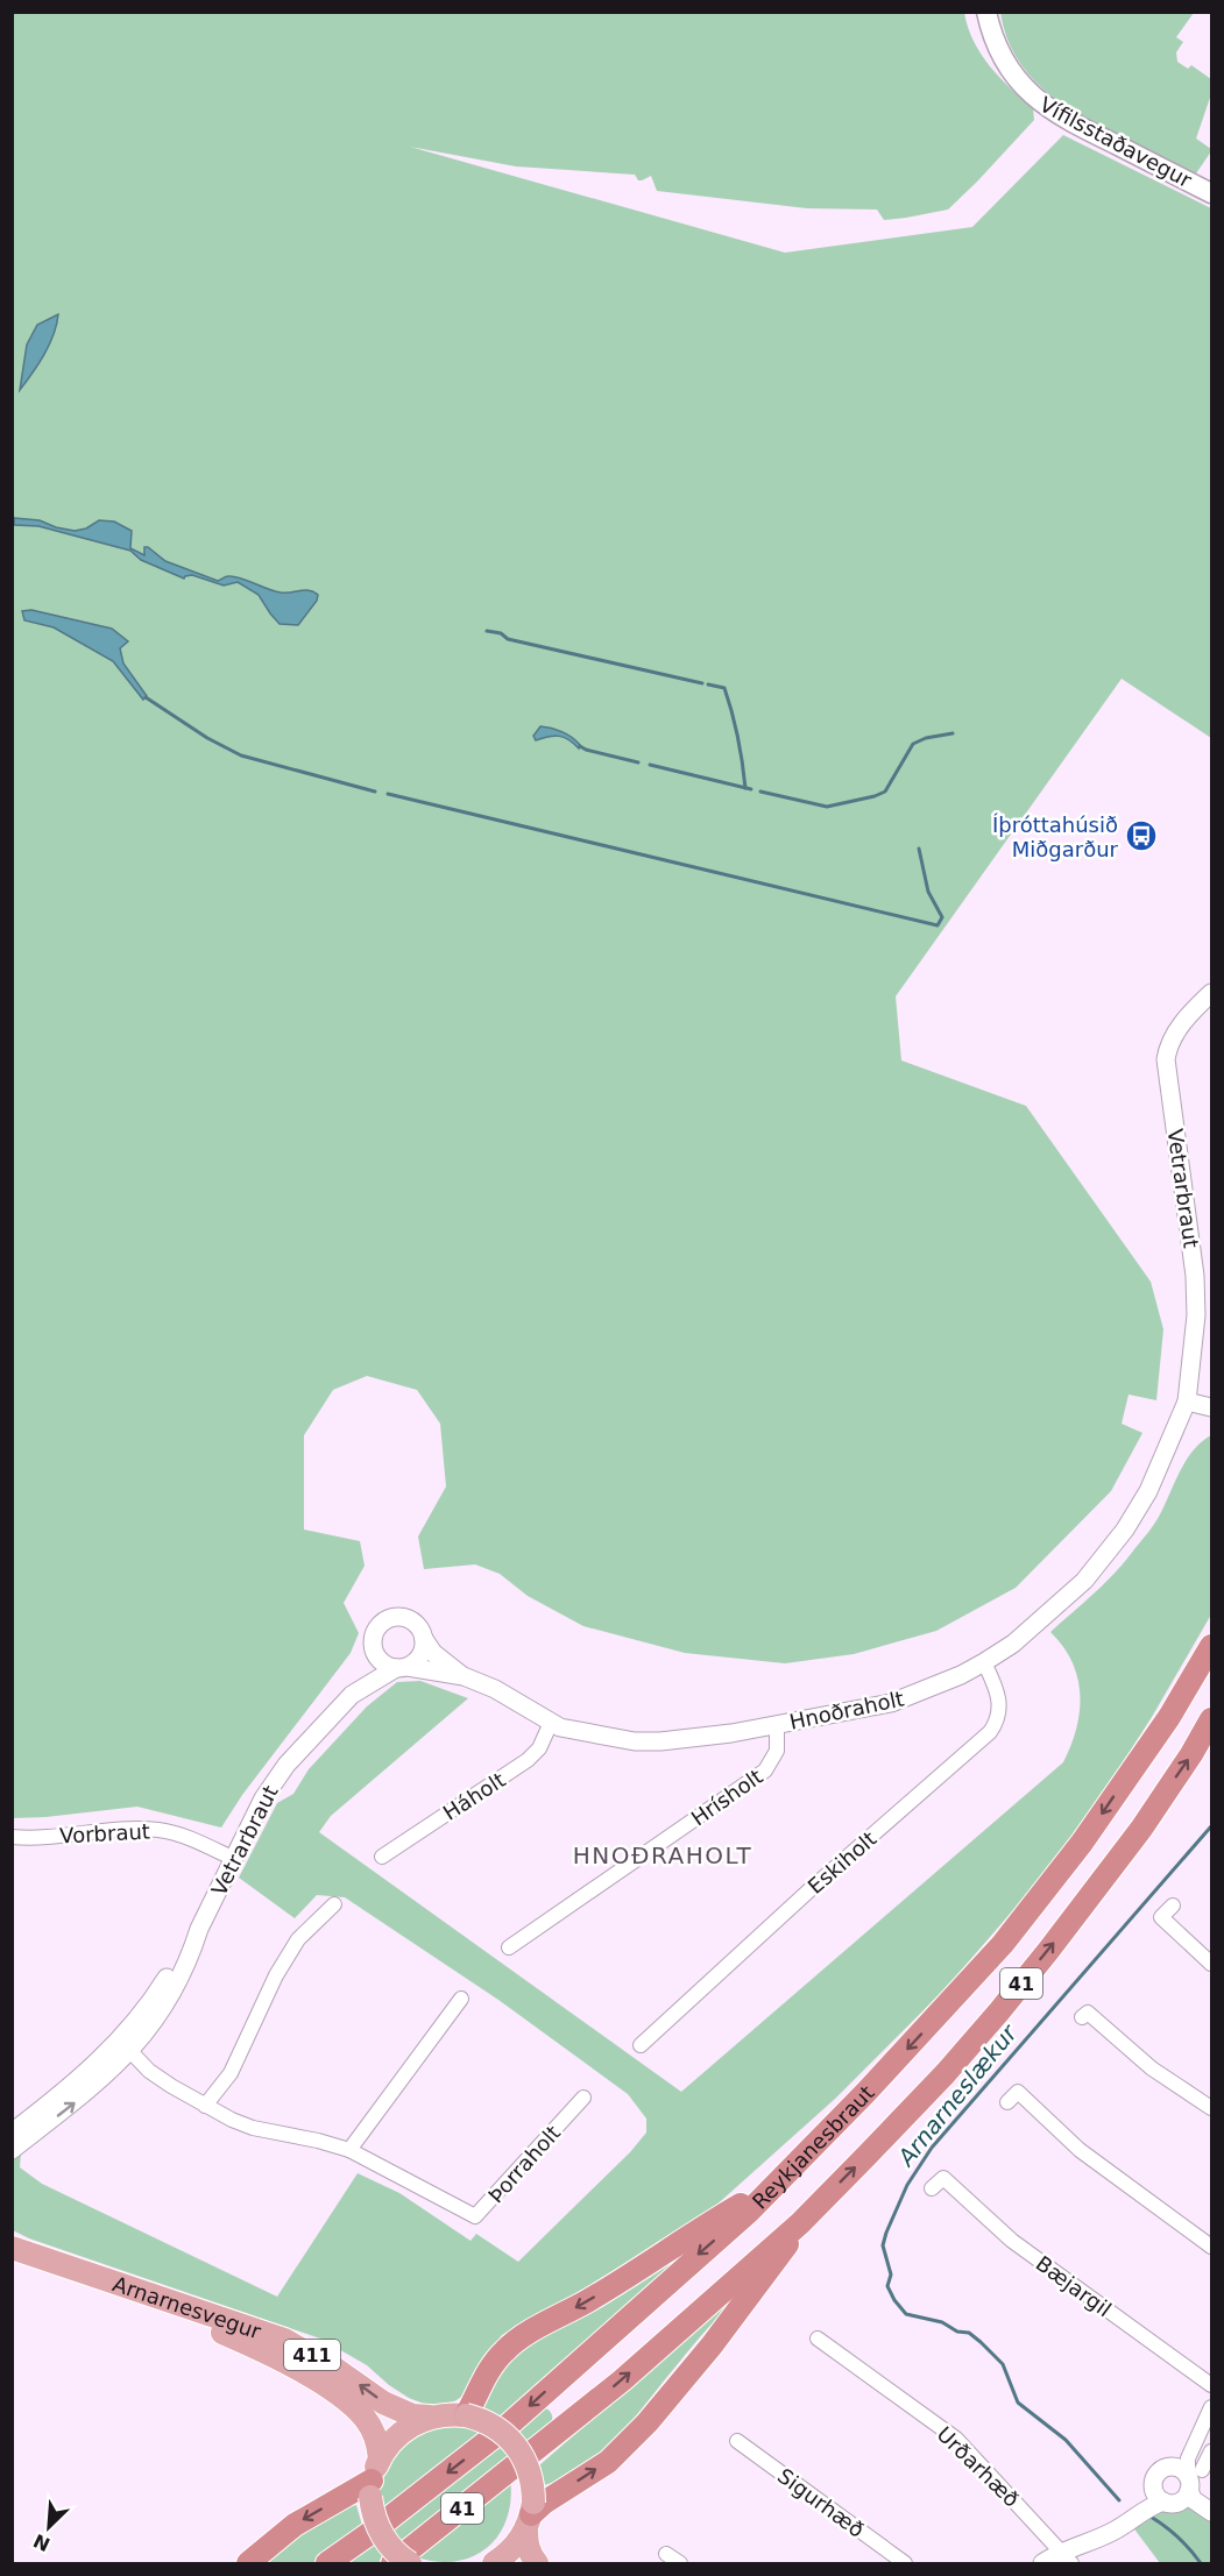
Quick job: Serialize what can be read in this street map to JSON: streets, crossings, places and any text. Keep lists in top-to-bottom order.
{
  "streets": {
    "highway": ["41", "Reykjanesbraut"],
    "main road": ["Vífilsstaðavegur", "Arnarnesvegur", "411"],
    "street": [
      "Vetrarbraut",
      "Hnoðraholt",
      "Háholt",
      "Hrísholt",
      "Vorbraut",
      "Eskiholt",
      "Þorraholt",
      "Bæjargil",
      "Urðarhæð",
      "Sigurhæð"
    ]
  },
  "crossings": [
    ["Vetrarbraut", "Hnoðraholt"],
    ["Vetrarbraut", "Vorbraut"],
    ["Vetrarbraut", "Þorraholt"],
    ["Hnoðraholt", "Háholt"],
    ["Hnoðraholt", "Hrísholt"],
    ["Hnoðraholt", "Eskiholt"]
  ],
  "districts": ["HNOÐRAHOLT"],
  "water": ["Arnarneslækur"],
  "places": {
    "bus stop": ["Íþróttahúsið Miðgarður"]
  },
  "north": "bottom left"
}
